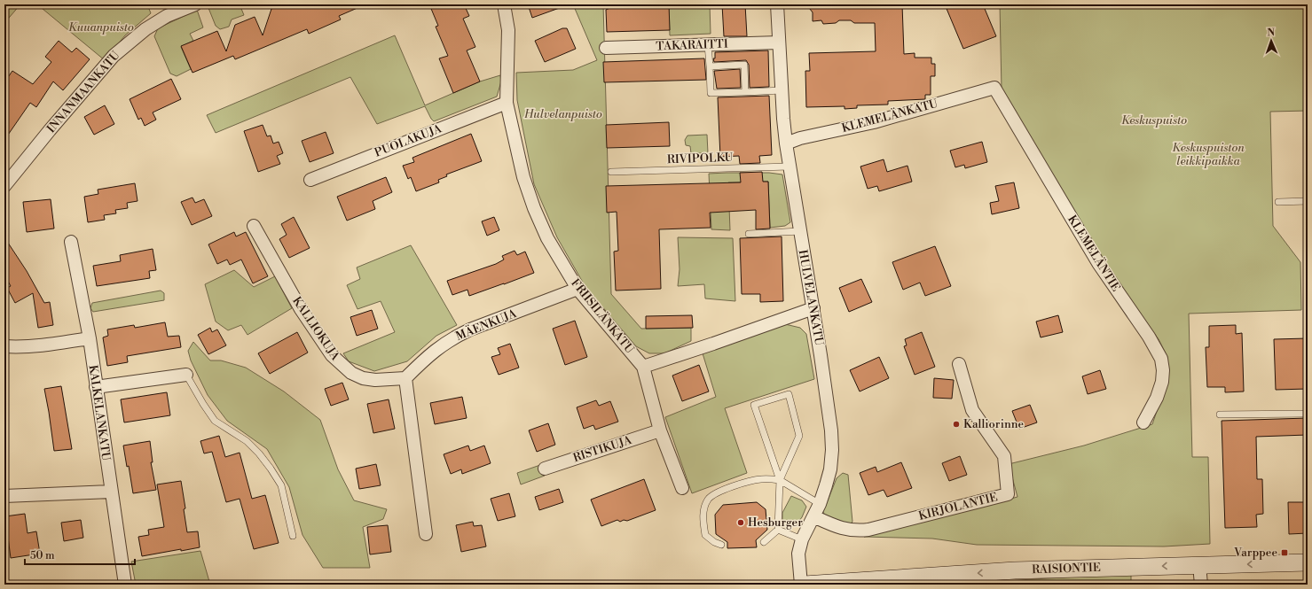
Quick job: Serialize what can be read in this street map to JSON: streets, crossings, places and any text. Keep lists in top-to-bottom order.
{
  "streets": {
    "main road": ["RAISIONTIE"],
    "street": [
      "TAKARAITTI",
      "INNANMAANKATU",
      "KLEMELÄNKATU",
      "PUOLAKUJA",
      "KLEMELÄNTIE",
      "HULVELANKATU",
      "FRIISILÄNKATU",
      "MÄENKUJA",
      "KALLIOKUJA",
      "KALKELANKATU",
      "RISTIKUJA",
      "KIRJOLANTIE"
    ],
    "lane": ["RIVIPOLKU"]
  },
  "crossings": [
    ["TAKARAITTI", "HULVELANKATU"],
    ["KLEMELÄNKATU", "KLEMELÄNTIE"],
    ["KLEMELÄNKATU", "HULVELANKATU"],
    ["PUOLAKUJA", "FRIISILÄNKATU"],
    ["RIVIPOLKU", "HULVELANKATU"],
    ["HULVELANKATU", "KIRJOLANTIE"],
    ["FRIISILÄNKATU", "MÄENKUJA"],
    ["MÄENKUJA", "KALLIOKUJA"]
  ],
  "one_way": ["RAISIONTIE"],
  "parks": [
    "Kuuanpuisto",
    "Hulvelanpuisto",
    "Keskuspuisto",
    "Keskuspuiston leikkipaikka"
  ],
  "places": {
    "other": ["Kalliorinne", "Hesburger"],
    "transit": ["Varppee"]
  },
  "scale_bar": "50 m",
  "north": "top"
}
